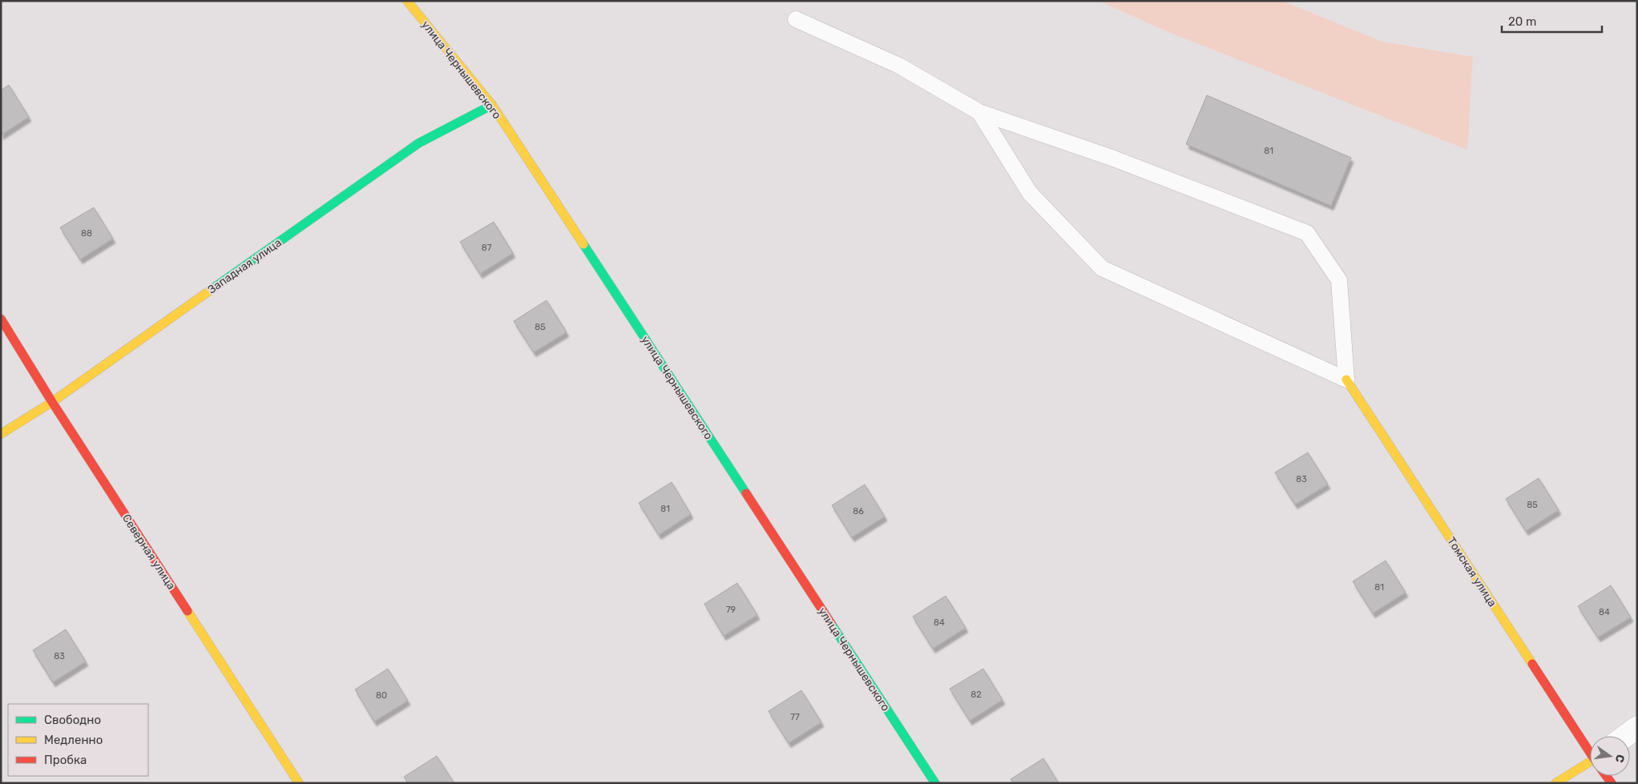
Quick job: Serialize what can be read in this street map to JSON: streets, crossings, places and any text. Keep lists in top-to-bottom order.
{
  "streets": {
    "street": [
      "улица Чернышевского",
      "Западная улица",
      "Северная улица",
      "Томская улица"
    ]
  },
  "crossings": [
    ["улица Чернышевского", "Западная улица"],
    ["Западная улица", "Северная улица"]
  ],
  "house_numbers": [
    "81",
    "88",
    "87",
    "85",
    "83",
    "85",
    "81",
    "86",
    "81",
    "79",
    "84",
    "84",
    "83",
    "82",
    "80",
    "77"
  ],
  "legend": ["Свободно", "Медленно", "Пробка"],
  "scale_bar": "20 m",
  "north": "right"
}
